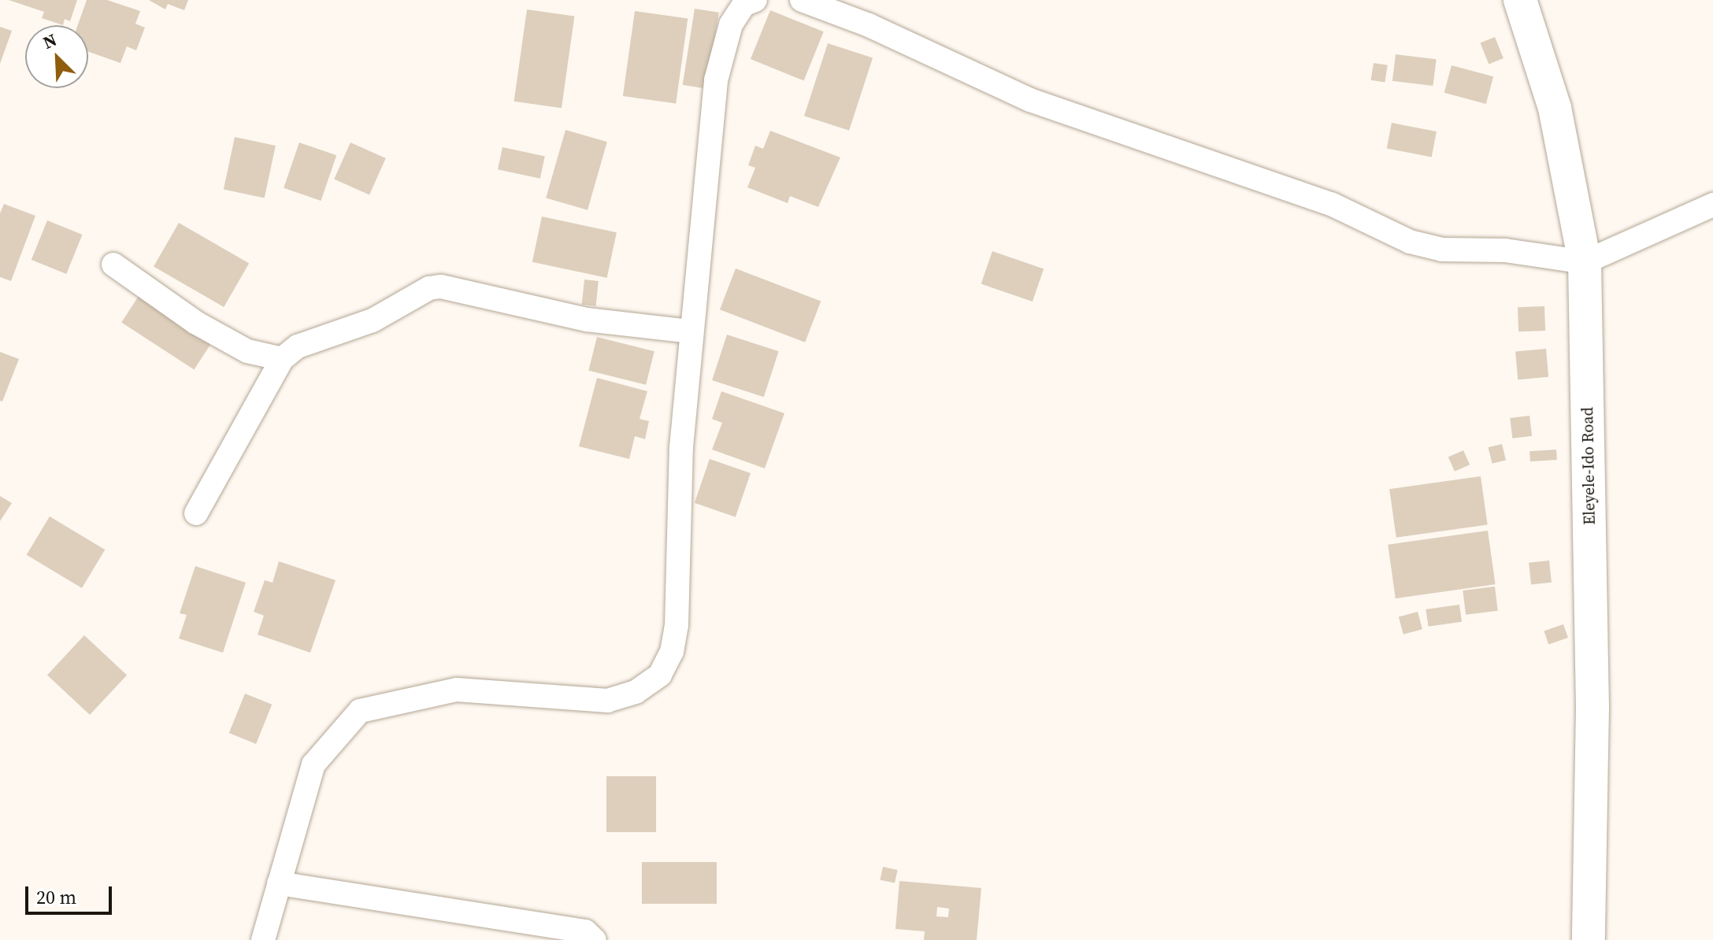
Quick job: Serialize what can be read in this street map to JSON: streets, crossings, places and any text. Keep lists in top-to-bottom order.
{
  "streets": {
    "main road": ["Eleyele-Ido Road"]
  },
  "scale_bar": "20 m",
  "north": "top left"
}
